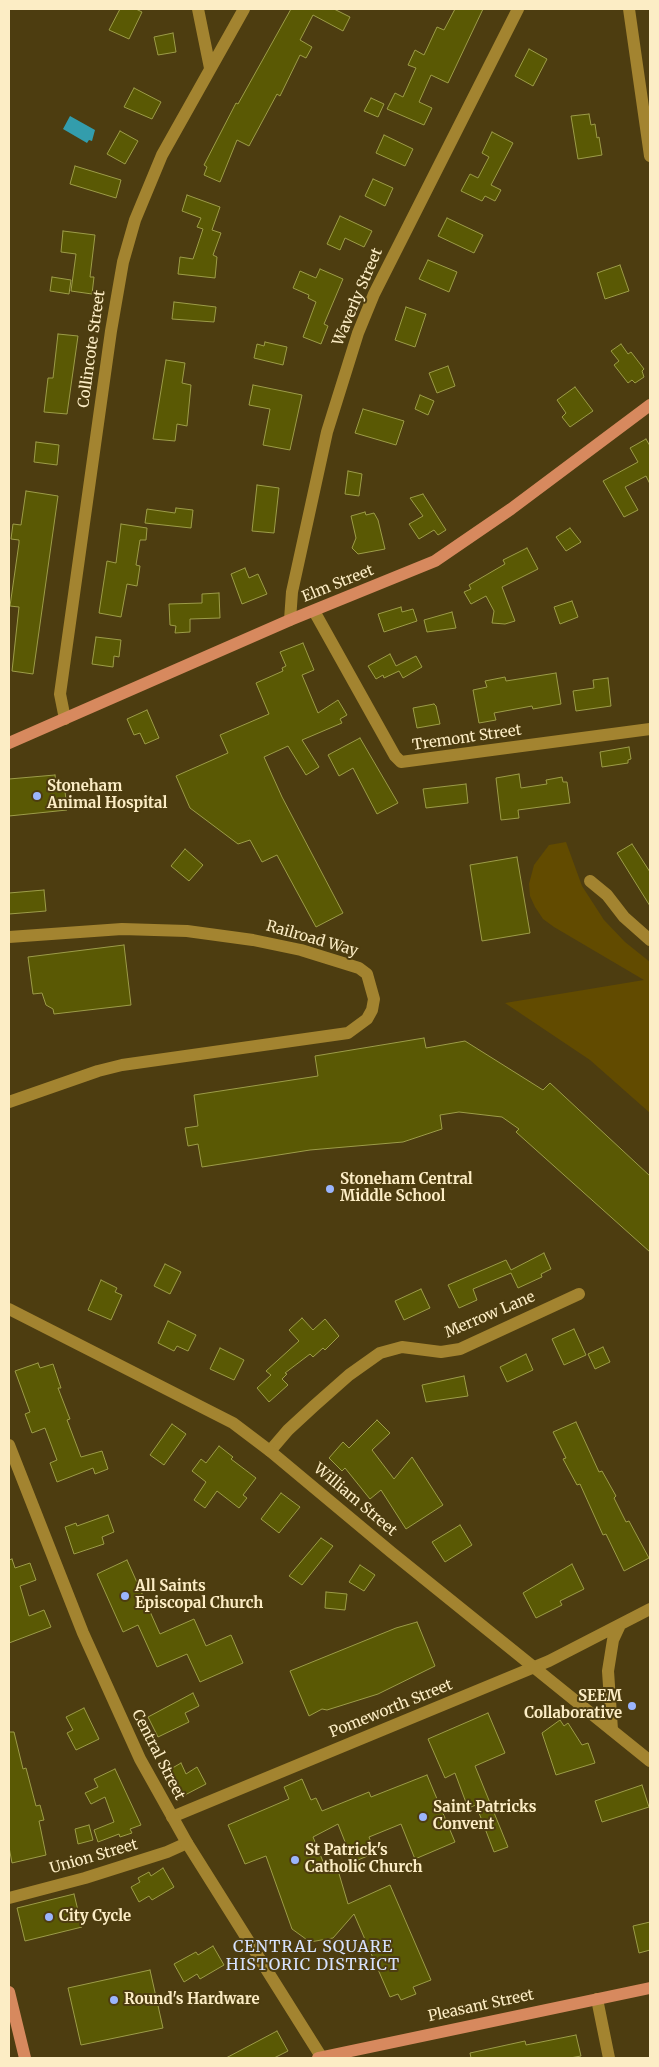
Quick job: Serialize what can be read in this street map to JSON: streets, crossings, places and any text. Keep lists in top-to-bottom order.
{
  "streets": {
    "main road": ["Elm Street", "Pleasant Street"],
    "street": [
      "Waverly Street",
      "Collincote Street",
      "Tremont Street",
      "Railroad Way",
      "Merrow Lane",
      "William Street",
      "Pomeworth Street",
      "Central Street",
      "Union Street"
    ]
  },
  "crossings": [
    ["Waverly Street", "Elm Street"],
    ["Collincote Street", "Elm Street"],
    ["Elm Street", "Tremont Street"],
    ["Merrow Lane", "William Street"],
    ["William Street", "Pomeworth Street"],
    ["Pomeworth Street", "Central Street"],
    ["Central Street", "Union Street"],
    ["Central Street", "Pleasant Street"]
  ],
  "districts": ["CENTRAL SQUARE HISTORIC DISTRICT"],
  "places": [
    "Stoneham Animal Hospital",
    "Stoneham Central Middle School",
    "All Saints Episcopal Church",
    "SEEM Collaborative",
    "Saint Patricks Convent",
    "St Patrick's Catholic Church",
    "City Cycle",
    "Round's Hardware"
  ]
}
